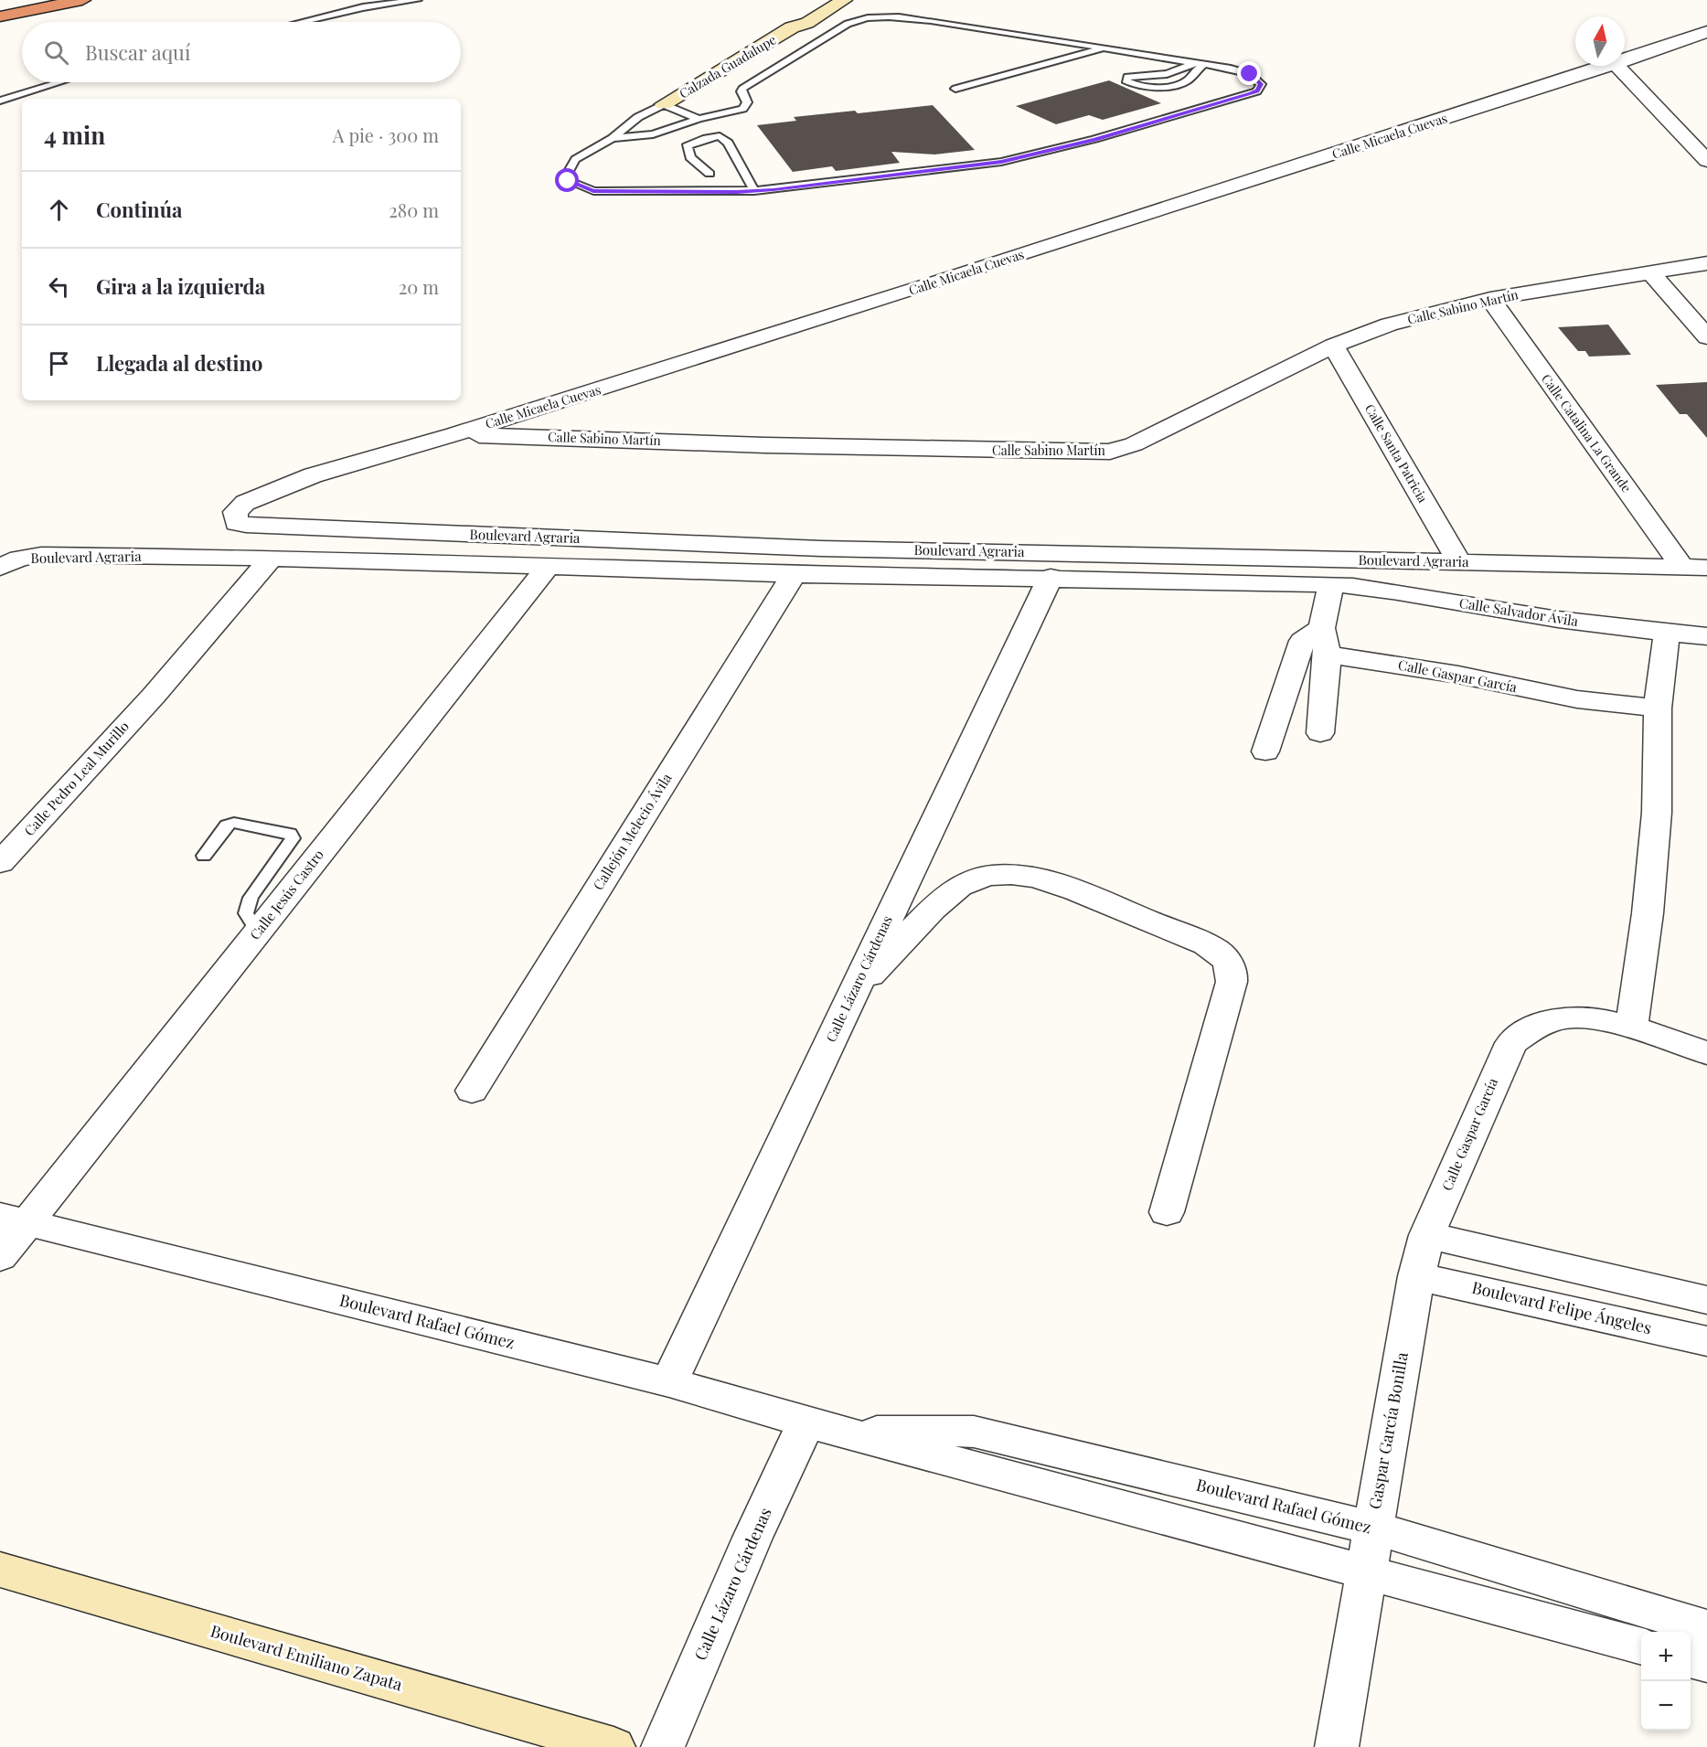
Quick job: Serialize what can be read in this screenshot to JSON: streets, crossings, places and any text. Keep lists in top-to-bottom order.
{
  "streets": {
    "street": [
      "Calzada Guadalupe",
      "Calle Micaela Cuevas",
      "Calle Sabino Martín",
      "Calle Catalina La Grande",
      "Calle Santa Patricia",
      "Boulevard Agraria",
      "Calle Salvador Ávila",
      "Calle Gaspar García",
      "Calle Pedro Leal Murillo",
      "Callejón Melecio Ávila",
      "Calle Jesús Castro",
      "Calle Lázaro Cárdenas",
      "Boulevard Felipe Ángeles",
      "Boulevard Rafael Gómez",
      "Gaspar García Bonilla",
      "Boulevard Emiliano Zapata"
    ]
  },
  "crossings": [
    ["Calle Micaela Cuevas", "Calle Sabino Martín"],
    ["Calle Micaela Cuevas", "Boulevard Agraria"],
    ["Calle Sabino Martín", "Calle Catalina La Grande"],
    ["Calle Sabino Martín", "Calle Santa Patricia"],
    ["Calle Catalina La Grande", "Boulevard Agraria"],
    ["Calle Santa Patricia", "Boulevard Agraria"],
    ["Boulevard Agraria", "Calle Salvador Ávila"],
    ["Boulevard Agraria", "Calle Pedro Leal Murillo"],
    ["Boulevard Agraria", "Callejón Melecio Ávila"],
    ["Boulevard Agraria", "Calle Jesús Castro"],
    ["Boulevard Agraria", "Calle Lázaro Cárdenas"],
    ["Calle Salvador Ávila", "Calle Lázaro Cárdenas"],
    ["Calle Gaspar García", "Boulevard Felipe Ángeles"],
    ["Calle Gaspar García", "Gaspar García Bonilla"],
    ["Calle Jesús Castro", "Boulevard Rafael Gómez"],
    ["Calle Lázaro Cárdenas", "Boulevard Rafael Gómez"],
    ["Boulevard Felipe Ángeles", "Gaspar García Bonilla"],
    ["Boulevard Rafael Gómez", "Gaspar García Bonilla"]
  ],
  "north": "top",
  "page": {
    "search": "Buscar aquí",
    "heading": ["4 min", "A pie · 300 m"],
    "list": [
      ["Continúa", "280 m"],
      ["Gira a la izquierda", "20 m"],
      "Llegada al destino"
    ],
    "map_buttons": ["+", "−"]
  }
}
